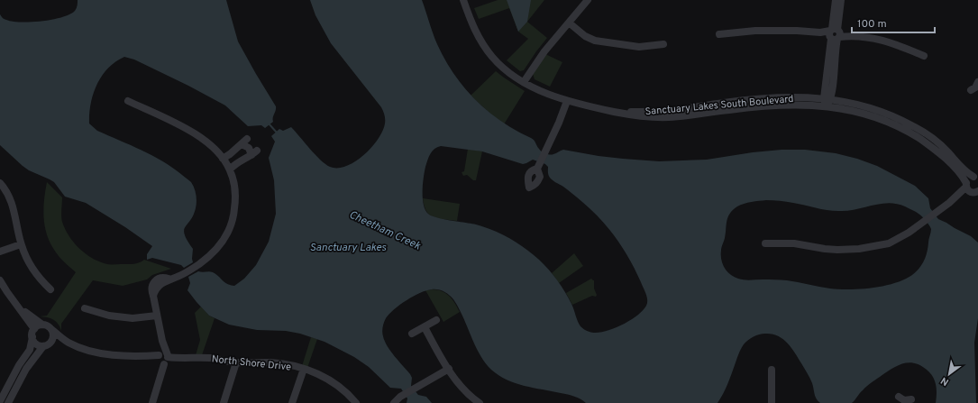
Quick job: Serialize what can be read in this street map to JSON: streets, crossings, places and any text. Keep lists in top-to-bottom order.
{
  "streets": {
    "street": ["Sanctuary Lakes South Boulevard", "North Shore Drive"]
  },
  "water": ["Cheetham Creek", "Sanctuary Lakes"],
  "scale_bar": "100 m",
  "north": "bottom left"
}
